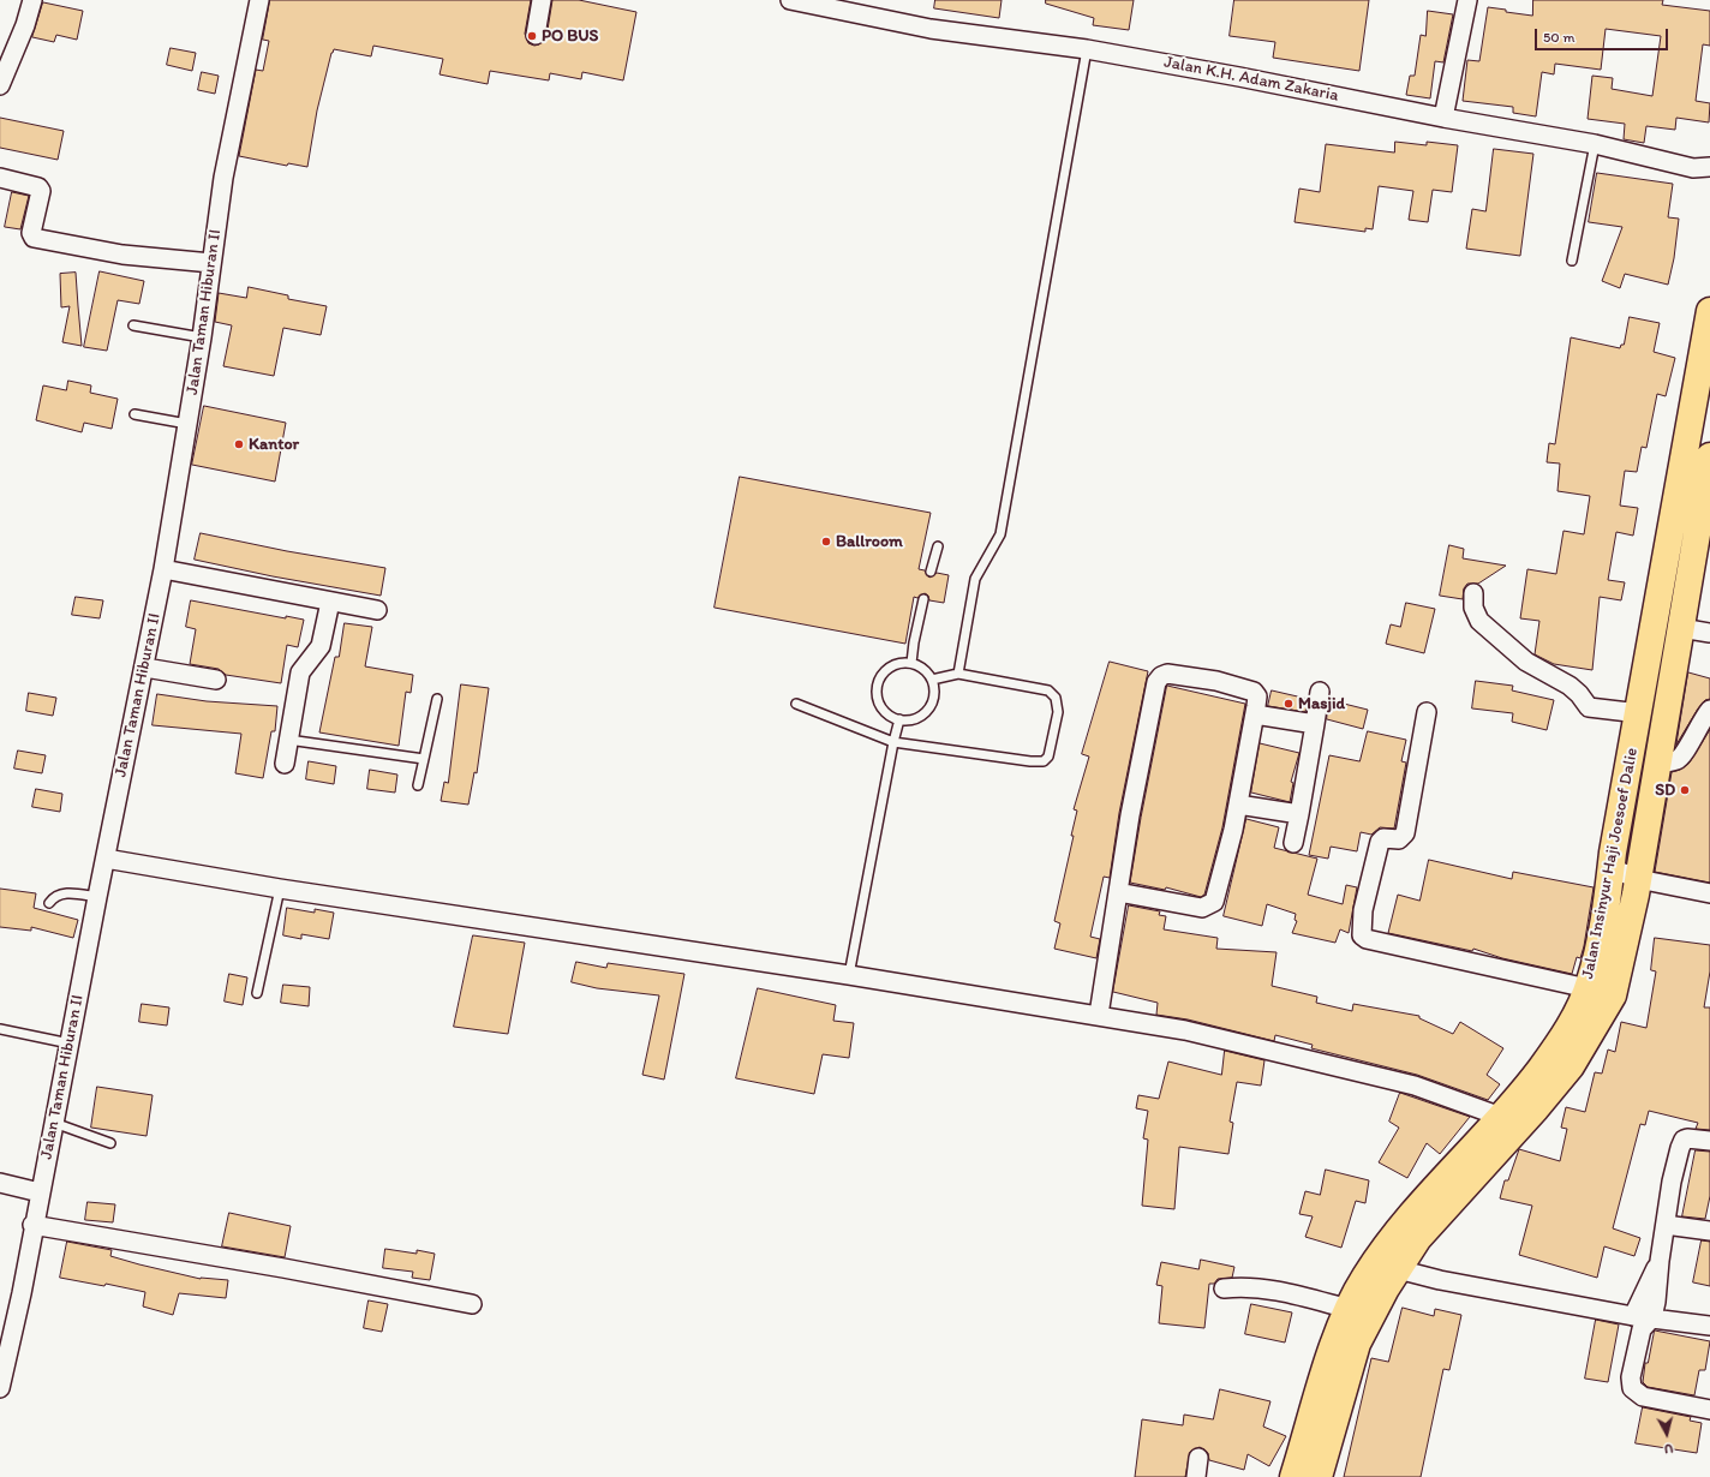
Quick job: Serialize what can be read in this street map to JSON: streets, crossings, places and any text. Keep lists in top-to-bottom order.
{
  "streets": {
    "main road": ["Jalan Insinyur Haji Joesoef Dalie"],
    "street": ["Jalan K.H. Adam Zakaria", "Jalan Taman Hiburan II"]
  },
  "places": [
    "PO BUS",
    "Kantor",
    "Ballroom",
    "Masjid",
    "SD"
  ],
  "scale_bar": "50 m",
  "north": "bottom"
}
